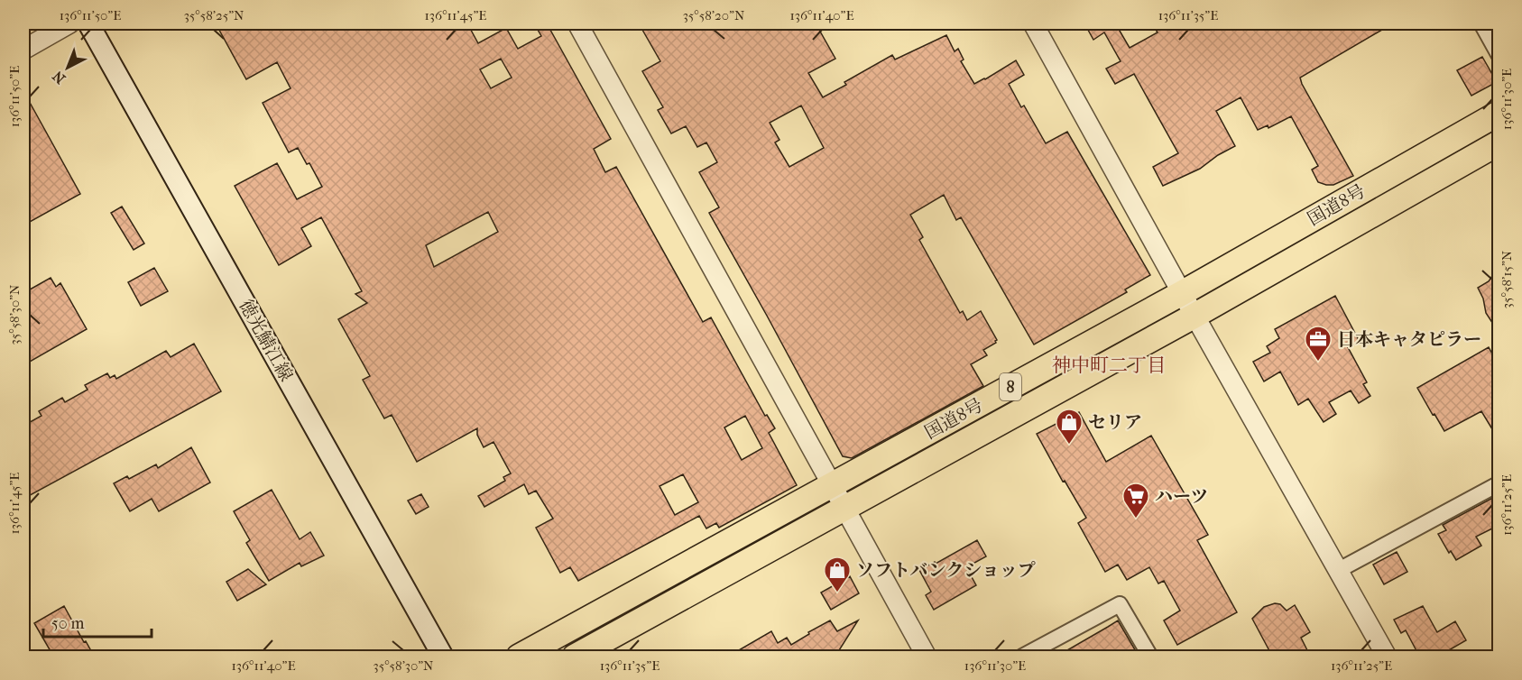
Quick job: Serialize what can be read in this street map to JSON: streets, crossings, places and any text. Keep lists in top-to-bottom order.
{
  "streets": {
    "highway": ["国道8号", "8"],
    "main road": ["徳光鯖江線"]
  },
  "districts": ["神中町二丁目"],
  "places": {
    "office": ["日本キャタピラー"],
    "shop": ["セリア", "ソフトバンクショップ"],
    "supermarket": ["ハーツ"]
  },
  "scale_bar": "50 m",
  "north": "bottom left",
  "coordinates": [
    "136°11'50\"E",
    "35°58'25\"N",
    "136°11'45\"E",
    "35°58'20\"N",
    "136°11'40\"E",
    "136°11'35\"E",
    "136°11'30\"E",
    "35°58'15\"N",
    "35°58'30\"N",
    "136°11'25\"E"
  ]
}
